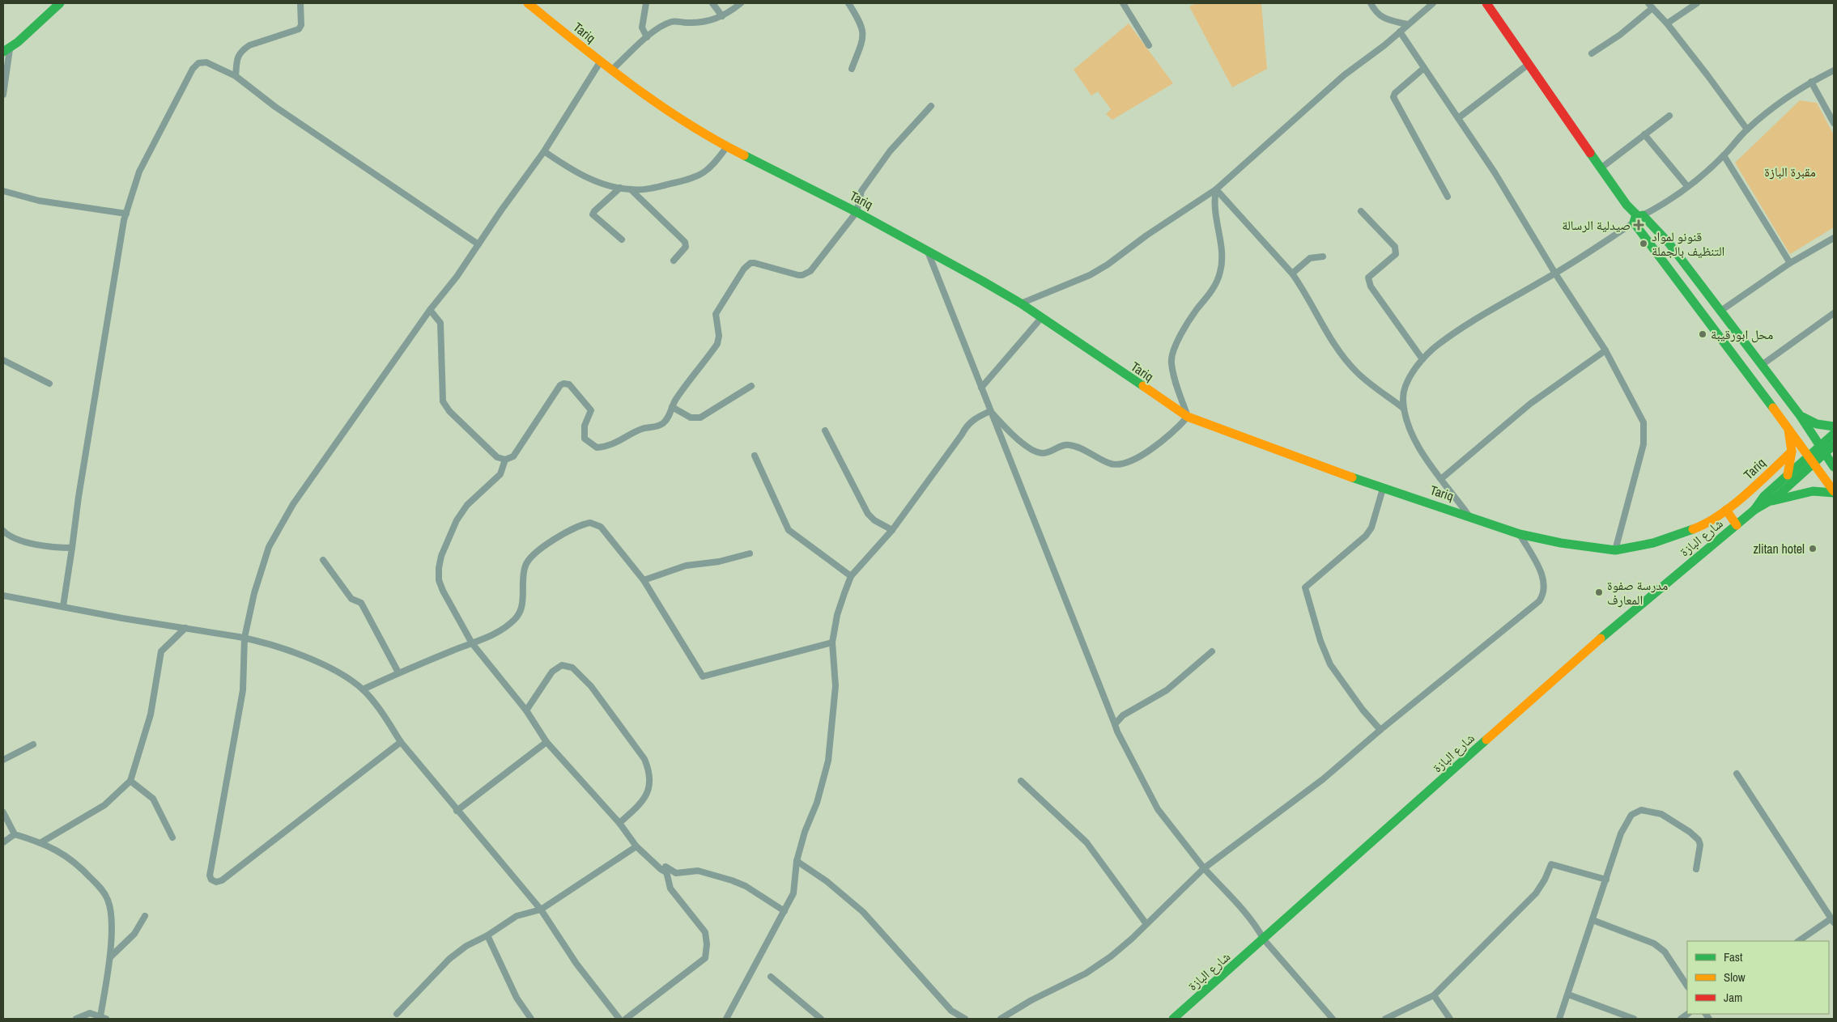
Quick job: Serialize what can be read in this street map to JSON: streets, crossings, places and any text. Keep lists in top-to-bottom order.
{
  "streets": {
    "main road": ["Tariq", "شارع البازة"]
  },
  "parks": ["مقبرة البازة"],
  "places": {
    "health": ["صيدلية الرسالة"],
    "other": [
      "قنونو لمواد التنظيف بالجملة",
      "محل ابورقيبة",
      "zlitan hotel",
      "مدرسة صفوة المعارف"
    ]
  },
  "legend": ["Fast", "Slow", "Jam"]
}
